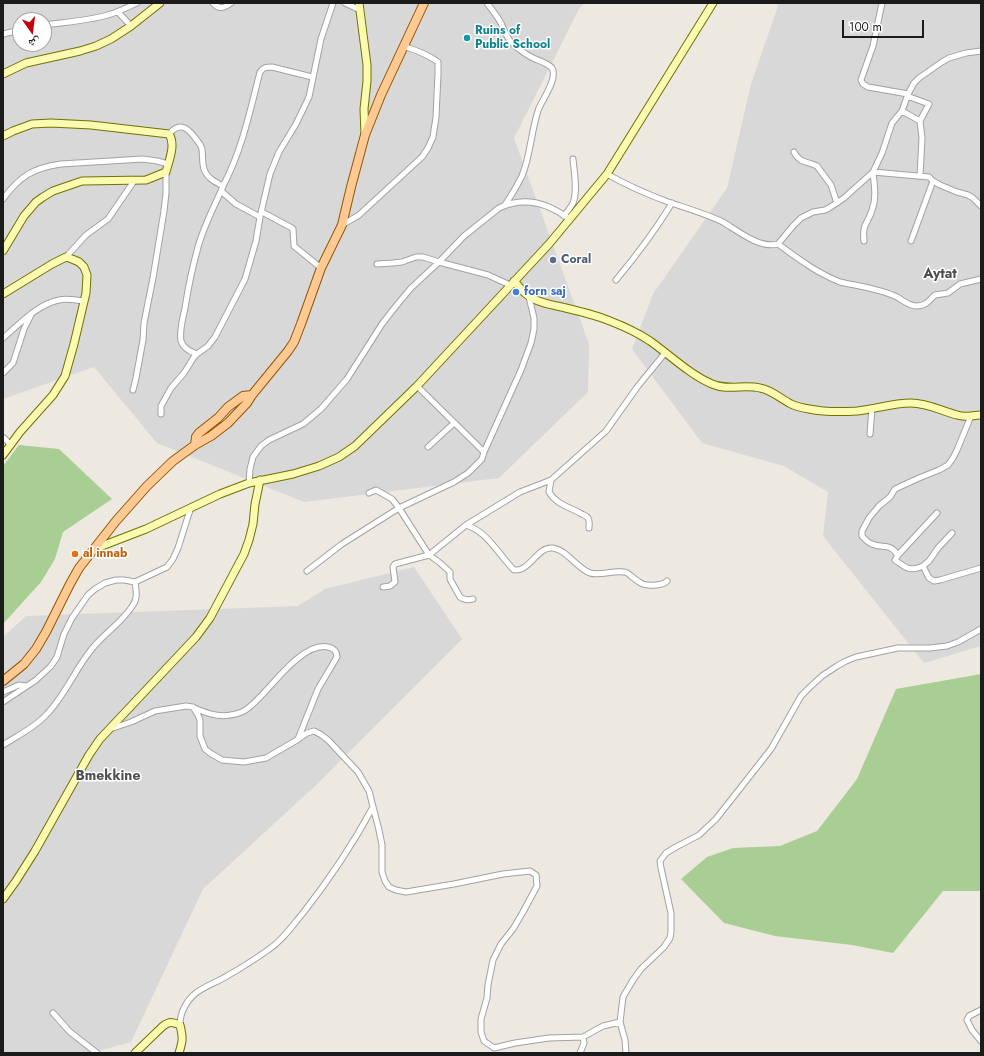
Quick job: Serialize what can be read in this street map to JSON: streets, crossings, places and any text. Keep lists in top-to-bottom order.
{
  "districts": ["Aytat", "Bmekkine"],
  "places": [
    "Ruins of Public School",
    "Coral",
    "forn saj",
    "al innab"
  ],
  "scale_bar": "100 m",
  "north": "bottom"
}
